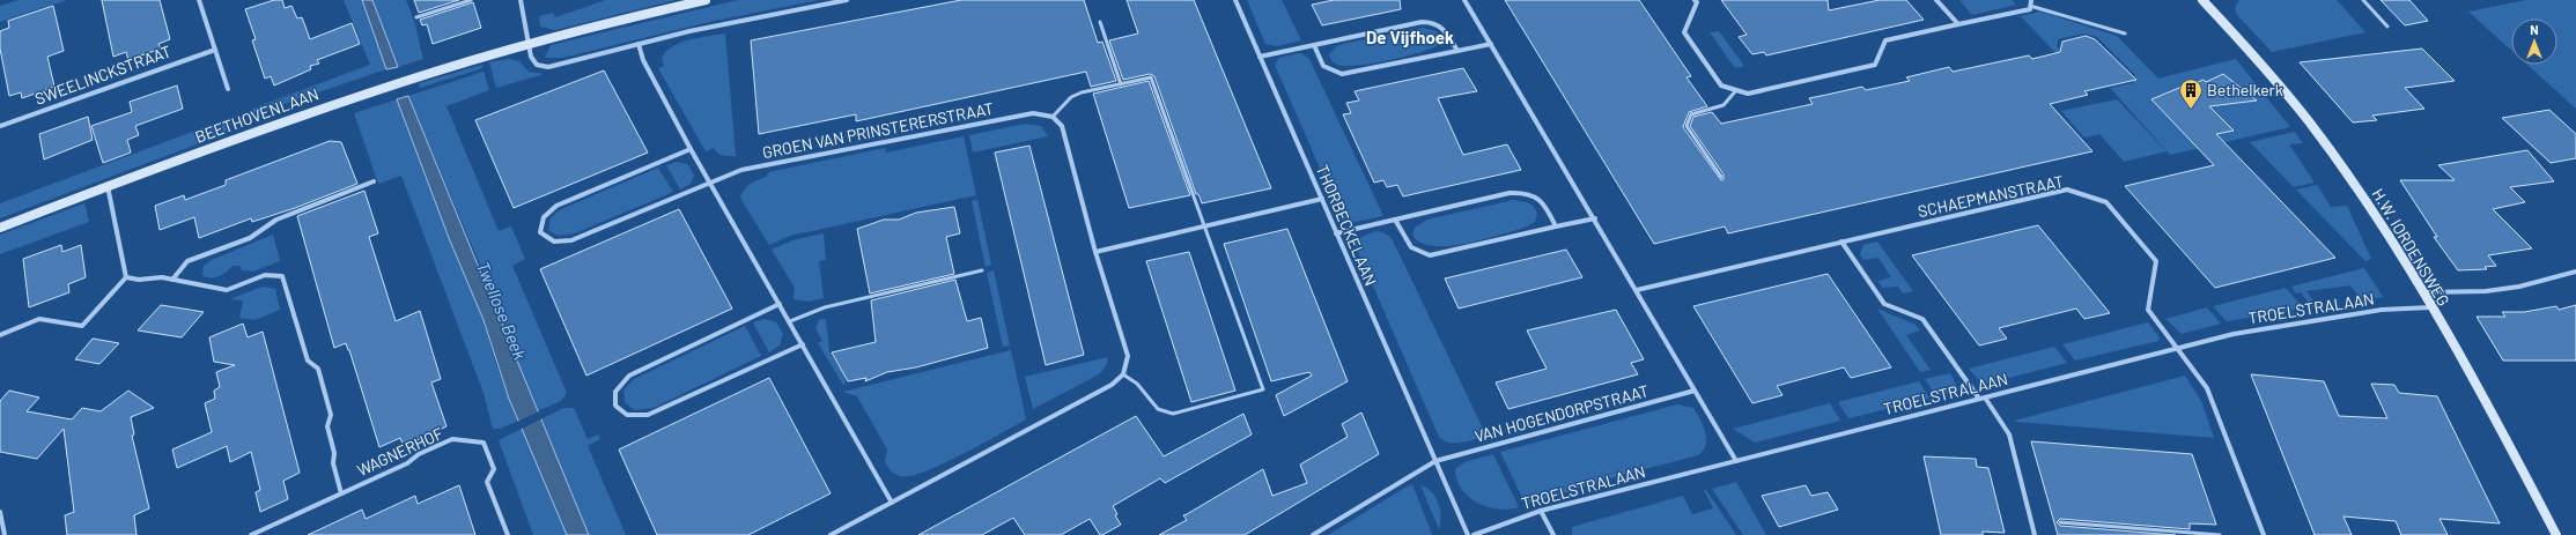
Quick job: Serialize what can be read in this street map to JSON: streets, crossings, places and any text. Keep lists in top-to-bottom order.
{
  "streets": {
    "street": [
      "SWEELINCKSTRAAT",
      "BEETHOVENLAAN",
      "GROEN VAN PRINSTERERSTRAAT",
      "SCHAEPMANSTRAAT",
      "THORBECKELAAN",
      "H.W. IORDENSWEG",
      "TROELSTRALAAN",
      "VAN HOGENDORPSTRAAT",
      "WAGNERHOF"
    ]
  },
  "crossings": [
    ["SCHAEPMANSTRAAT", "TROELSTRALAAN"],
    ["THORBECKELAAN", "VAN HOGENDORPSTRAAT"],
    ["H.W. IORDENSWEG", "TROELSTRALAAN"]
  ],
  "districts": ["De Vijfhoek"],
  "water": ["Twellose Beek"],
  "places": {
    "building": ["Bethelkerk"]
  },
  "north": "top"
}
